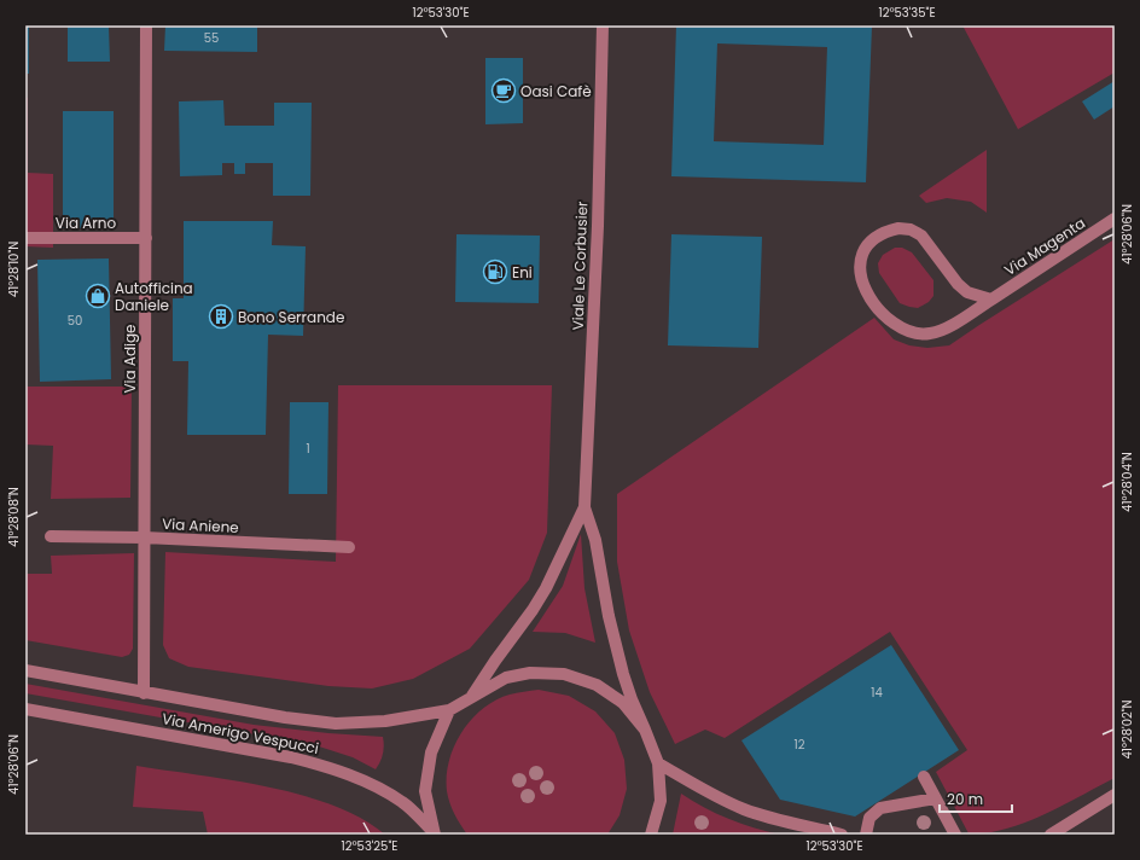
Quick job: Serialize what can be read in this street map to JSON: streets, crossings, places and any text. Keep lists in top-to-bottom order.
{
  "streets": {
    "street": [
      "Via Arno",
      "Via Magenta",
      "Viale Le Corbusier",
      "Via Adige",
      "Via Aniene",
      "Via Amerigo Vespucci"
    ]
  },
  "crossings": [
    ["Via Arno", "Via Adige"],
    ["Via Adige", "Via Aniene"],
    ["Via Adige", "Via Amerigo Vespucci"]
  ],
  "places": {
    "cafe": ["Oasi Cafè"],
    "fuel station": ["Eni"],
    "shop": ["Autofficina Daniele"],
    "building": ["Bono Serrande"]
  },
  "house_numbers": [
    "55",
    "50",
    "1",
    "14",
    "12"
  ],
  "scale_bar": "20 m",
  "coordinates": [
    "12°53'30\"E",
    "12°53'35\"E",
    "41°28'06\"N",
    "41°28'10\"N",
    "41°28'04\"N",
    "41°28'08\"N",
    "41°28'02\"N",
    "12°53'25\"E"
  ]
}
